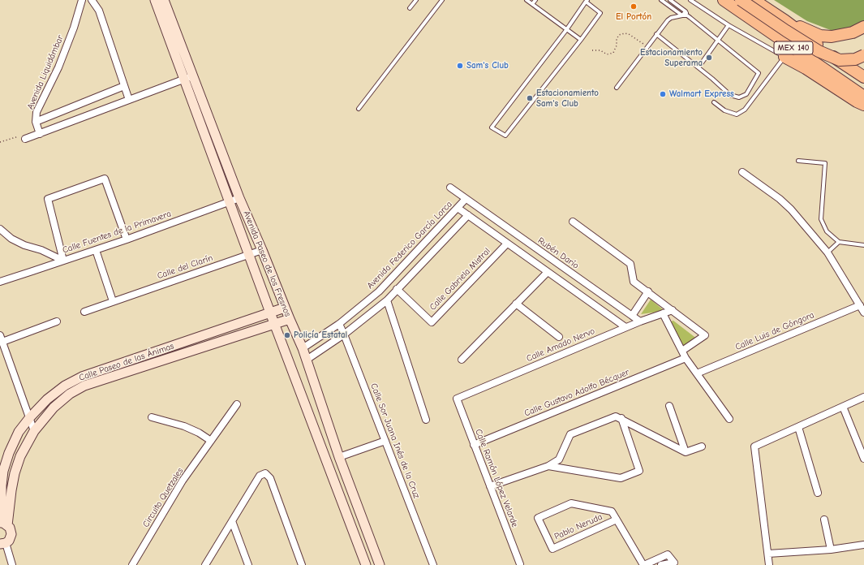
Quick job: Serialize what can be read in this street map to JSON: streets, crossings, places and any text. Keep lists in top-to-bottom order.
{
  "streets": {
    "highway": ["MEX 140"],
    "street": [
      "Avenida Liquidámbar",
      "Calle Fuentes de la Primavera",
      "Avenida Federico García Lorca",
      "Rubén Darío",
      "Avenida Paseo de los Fresnos",
      "Calle del Clarín",
      "Calle Gabriela Mistral",
      "Calle Luis de Góngora",
      "Calle Amado Nervo",
      "Calle Paseo de las Ánimas",
      "Calle Gustavo Adolfo Bécquer",
      "Calle Sor Juana Inés de la Cruz",
      "Calle Ramón López Velarde",
      "Circuito Quetzales",
      "Pablo Neruda"
    ]
  },
  "crossings": [
    ["Calle Fuentes de la Primavera", "Avenida Paseo de los Fresnos"],
    ["Avenida Federico García Lorca", "Rubén Darío"],
    ["Avenida Federico García Lorca", "Avenida Paseo de los Fresnos"],
    ["Avenida Federico García Lorca", "Calle Sor Juana Inés de la Cruz"],
    ["Rubén Darío", "Calle Amado Nervo"],
    ["Avenida Paseo de los Fresnos", "Calle del Clarín"],
    ["Avenida Paseo de los Fresnos", "Calle Paseo de las Ánimas"],
    ["Calle Amado Nervo", "Calle Ramón López Velarde"],
    ["Calle Gustavo Adolfo Bécquer", "Calle Ramón López Velarde"]
  ],
  "places": [
    "El Portón",
    "Estacionamiento Superama",
    "Sam's Club",
    "Walmart Express",
    "Estacionamiento Sam's Club",
    "Policía Estatal"
  ]
}
